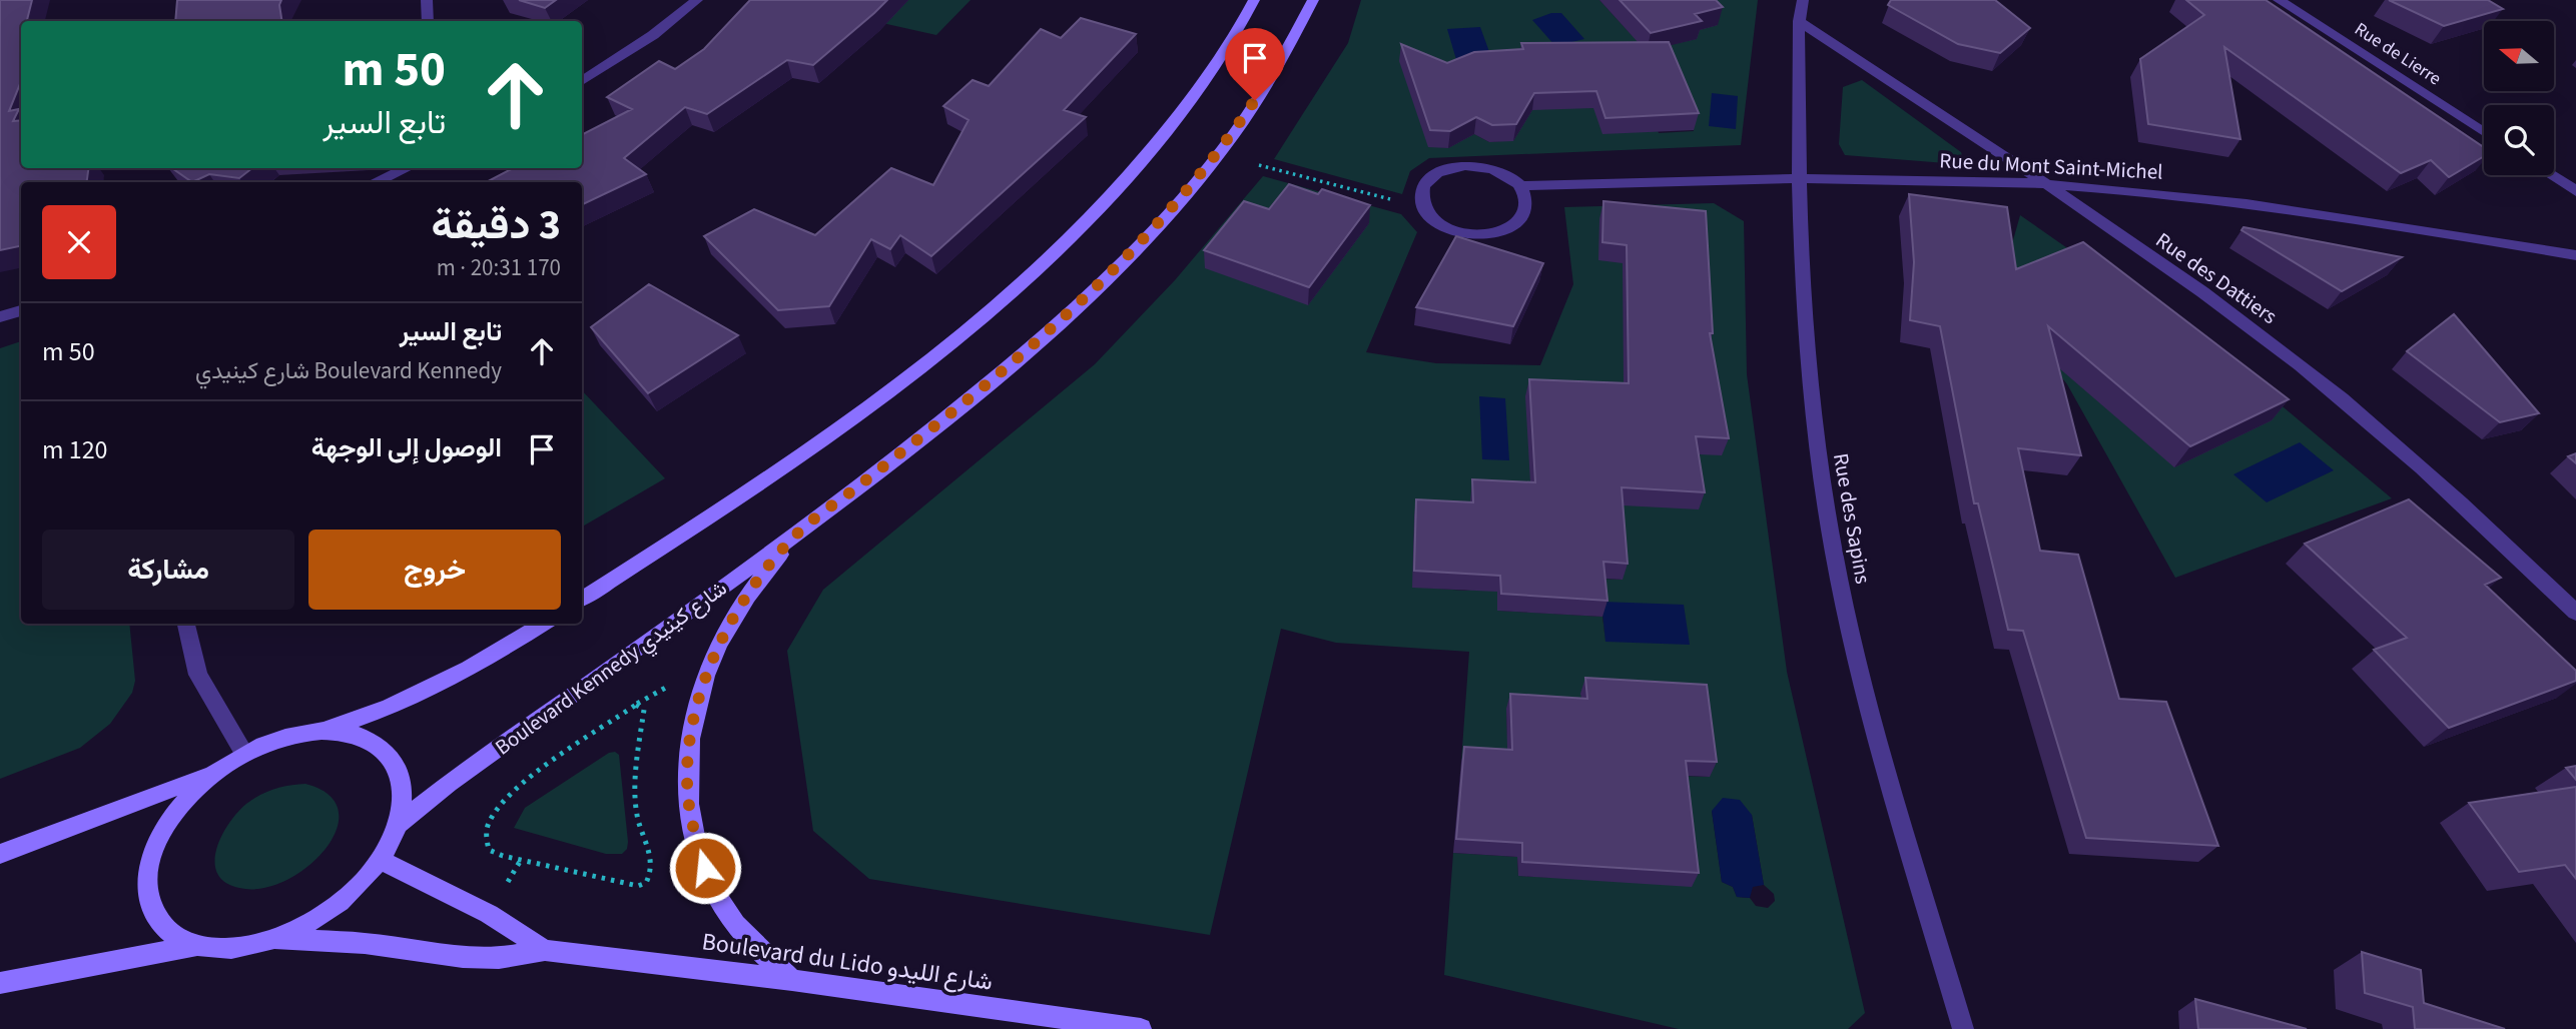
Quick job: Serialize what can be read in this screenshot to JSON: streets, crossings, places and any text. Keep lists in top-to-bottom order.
{
  "streets": {
    "main road": ["Boulevard Kennedy شارع كينيدي", "Boulevard du Lido شارع الليدو"],
    "street": [
      "Rue de Lierre",
      "Rue du Mont Saint-Michel",
      "Rue des Dattiers",
      "Rue des Sapins"
    ]
  },
  "crossings": [
    ["Rue du Mont Saint-Michel", "Rue des Dattiers"],
    ["Rue du Mont Saint-Michel", "Rue des Sapins"],
    ["Rue des Dattiers", "Rue des Sapins"],
    ["Boulevard Kennedy شارع كينيدي", "Boulevard du Lido شارع الليدو"]
  ],
  "north": "left",
  "page": {
    "turn": ["50 m", "تابع السير"],
    "heading": ["3 دقيقة", "170 m · 20:31"],
    "list": [
      {
        "name": "تابع السير",
        "note": "Boulevard Kennedy شارع كينيدي",
        "value": "50 m"
      },
      {
        "name": "الوصول إلى الوجهة",
        "value": "120 m"
      }
    ],
    "buttons": ["خروج", "مشاركة"]
  }
}
